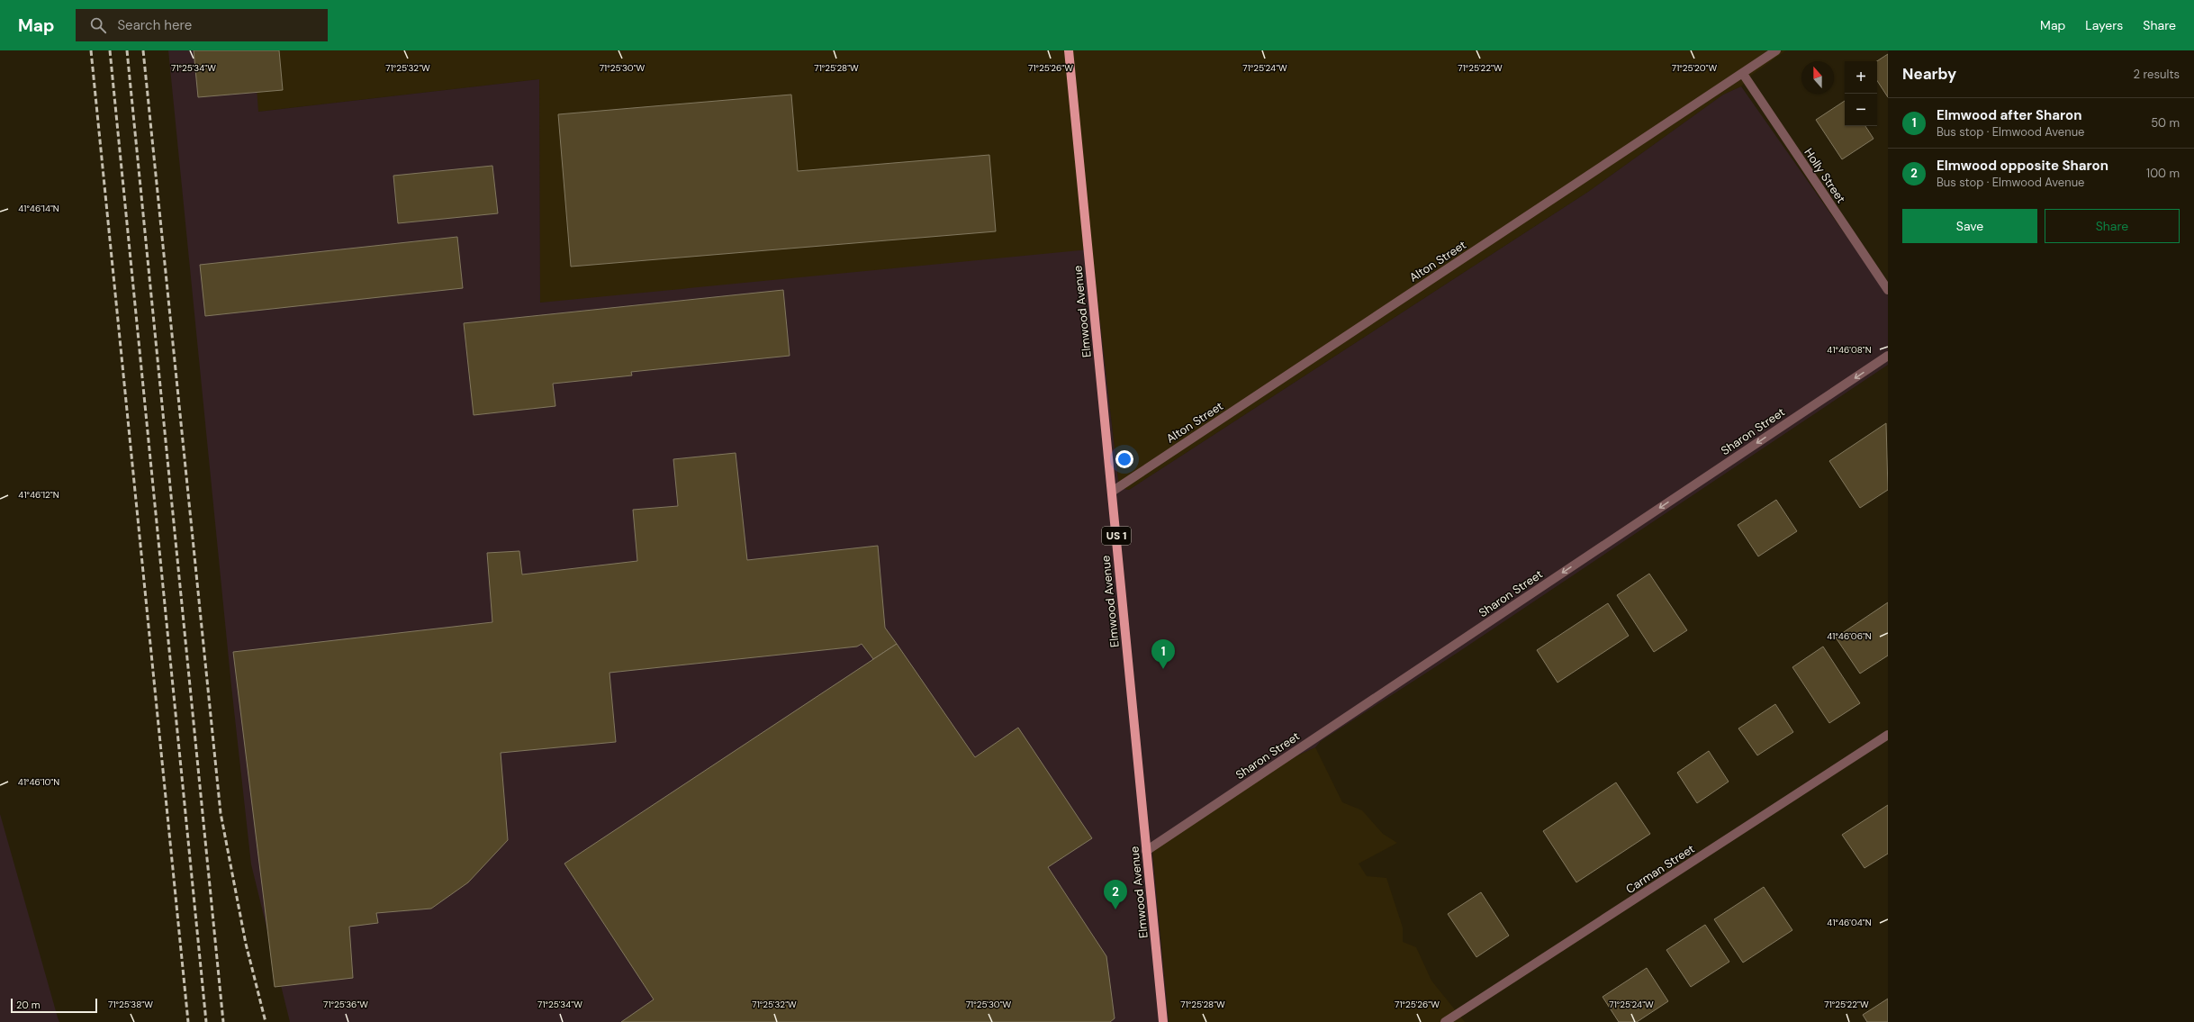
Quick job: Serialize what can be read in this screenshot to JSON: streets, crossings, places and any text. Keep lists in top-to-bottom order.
{
  "streets": {
    "main road": ["Elmwood Avenue", "US 1"],
    "street": [
      "Holly Street",
      "Alton Street",
      "Sharon Street",
      "Carman Street"
    ]
  },
  "crossings": [
    ["Holly Street", "Alton Street"],
    ["Alton Street", "Elmwood Avenue"],
    ["Elmwood Avenue", "Sharon Street"]
  ],
  "one_way": ["Sharon Street"],
  "scale_bar": "20 m",
  "north": "top",
  "page": {
    "header": "Map",
    "search": "Search here",
    "nav": ["Map", "Layers", "Share"],
    "heading": ["Nearby", "2 results"],
    "map_buttons": ["+", "−"],
    "list": [
      {
        "mark": "1",
        "name": "Elmwood after Sharon",
        "note": "Bus stop · Elmwood Avenue",
        "value": "50 m"
      },
      {
        "mark": "2",
        "name": "Elmwood opposite Sharon",
        "note": "Bus stop · Elmwood Avenue",
        "value": "100 m"
      }
    ],
    "buttons": ["Save", "Share"],
    "pins": ["1", "2"],
    "scale": "20 m"
  },
  "coordinates": [
    "71°25'20\"W",
    "71°25'34\"W",
    "71°25'32\"W",
    "71°25'30\"W",
    "71°25'28\"W",
    "71°25'26\"W",
    "71°25'24\"W",
    "71°25'22\"W",
    "41°46'14\"N",
    "41°46'08\"N",
    "41°46'12\"N",
    "41°46'06\"N",
    "41°46'10\"N",
    "41°46'04\"N",
    "71°25'38\"W",
    "71°25'36\"W"
  ]
}
